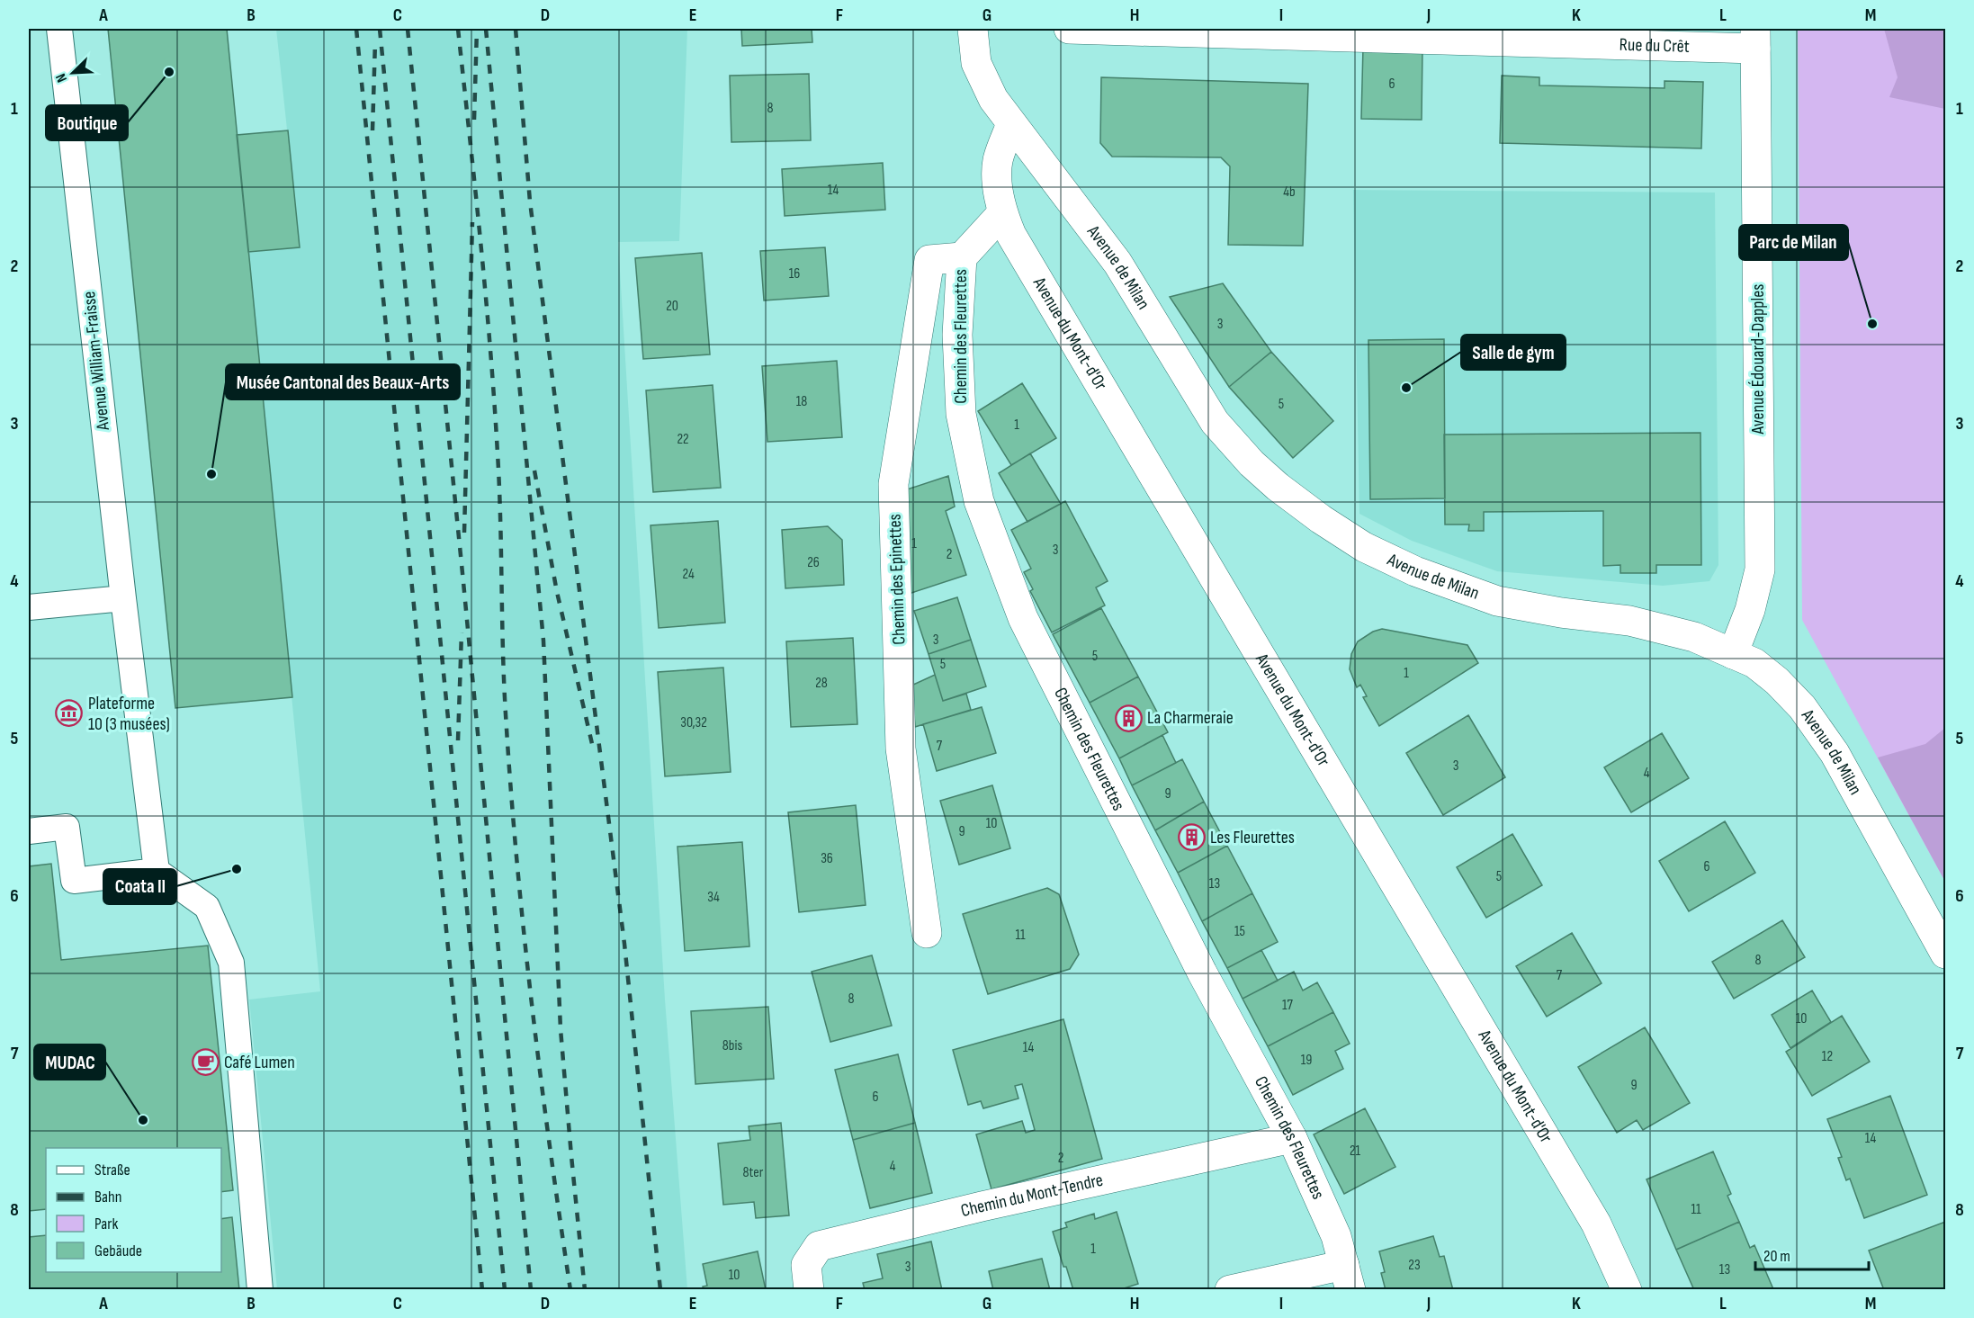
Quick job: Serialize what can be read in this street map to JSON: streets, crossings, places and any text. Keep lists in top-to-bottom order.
{
  "streets": {
    "street": [
      "Rue du Crêt",
      "Avenue de Milan",
      "Avenue du Mont-d'Or",
      "Chemin des Fleurettes",
      "Avenue Édouard-Dapples",
      "Avenue William-Fraisse",
      "Chemin des Epinettes",
      "Chemin du Mont-Tendre"
    ]
  },
  "crossings": [
    ["Rue du Crêt", "Avenue Édouard-Dapples"],
    ["Avenue de Milan", "Avenue du Mont-d'Or"],
    ["Avenue de Milan", "Avenue Édouard-Dapples"],
    ["Avenue du Mont-d'Or", "Chemin des Fleurettes"],
    ["Chemin des Fleurettes", "Chemin des Epinettes"],
    ["Chemin des Fleurettes", "Chemin du Mont-Tendre"]
  ],
  "places": {
    "other": [
      "Boutique",
      "Parc de Milan",
      "Salle de gym",
      "Musée Cantonal des Beaux-Arts",
      "Coata II",
      "MUDAC"
    ],
    "museum": ["Plateforme 10 (3 musées)"],
    "building": ["La Charmeraie", "Les Fleurettes"],
    "cafe": ["Café Lumen"]
  },
  "house_numbers": [
    "6",
    "8",
    "14",
    "4b",
    "16",
    "20",
    "3",
    "18",
    "5",
    "1",
    "22",
    "1",
    "3",
    "2",
    "26",
    "24",
    "3",
    "5",
    "5",
    "1",
    "28",
    "30,32",
    "7",
    "3",
    "4",
    "9",
    "10",
    "9",
    "36",
    "6",
    "5",
    "13",
    "34",
    "15",
    "11",
    "8",
    "7",
    "8",
    "17",
    "10",
    "8bis",
    "14",
    "12",
    "19",
    "9",
    "6",
    "14",
    "21",
    "2",
    "4",
    "8ter",
    "11",
    "1",
    "23",
    "3",
    "13",
    "10"
  ],
  "legend": [
    "Straße",
    "Bahn",
    "Park",
    "Gebäude"
  ],
  "scale_bar": "20 m",
  "north": "bottom left",
  "grid": {
    "columns": [
      "A",
      "B",
      "C",
      "D",
      "E",
      "F",
      "G",
      "H",
      "I",
      "J",
      "K",
      "L",
      "M"
    ],
    "rows": [
      "1",
      "2",
      "3",
      "4",
      "5",
      "6",
      "7",
      "8"
    ]
  }
}
